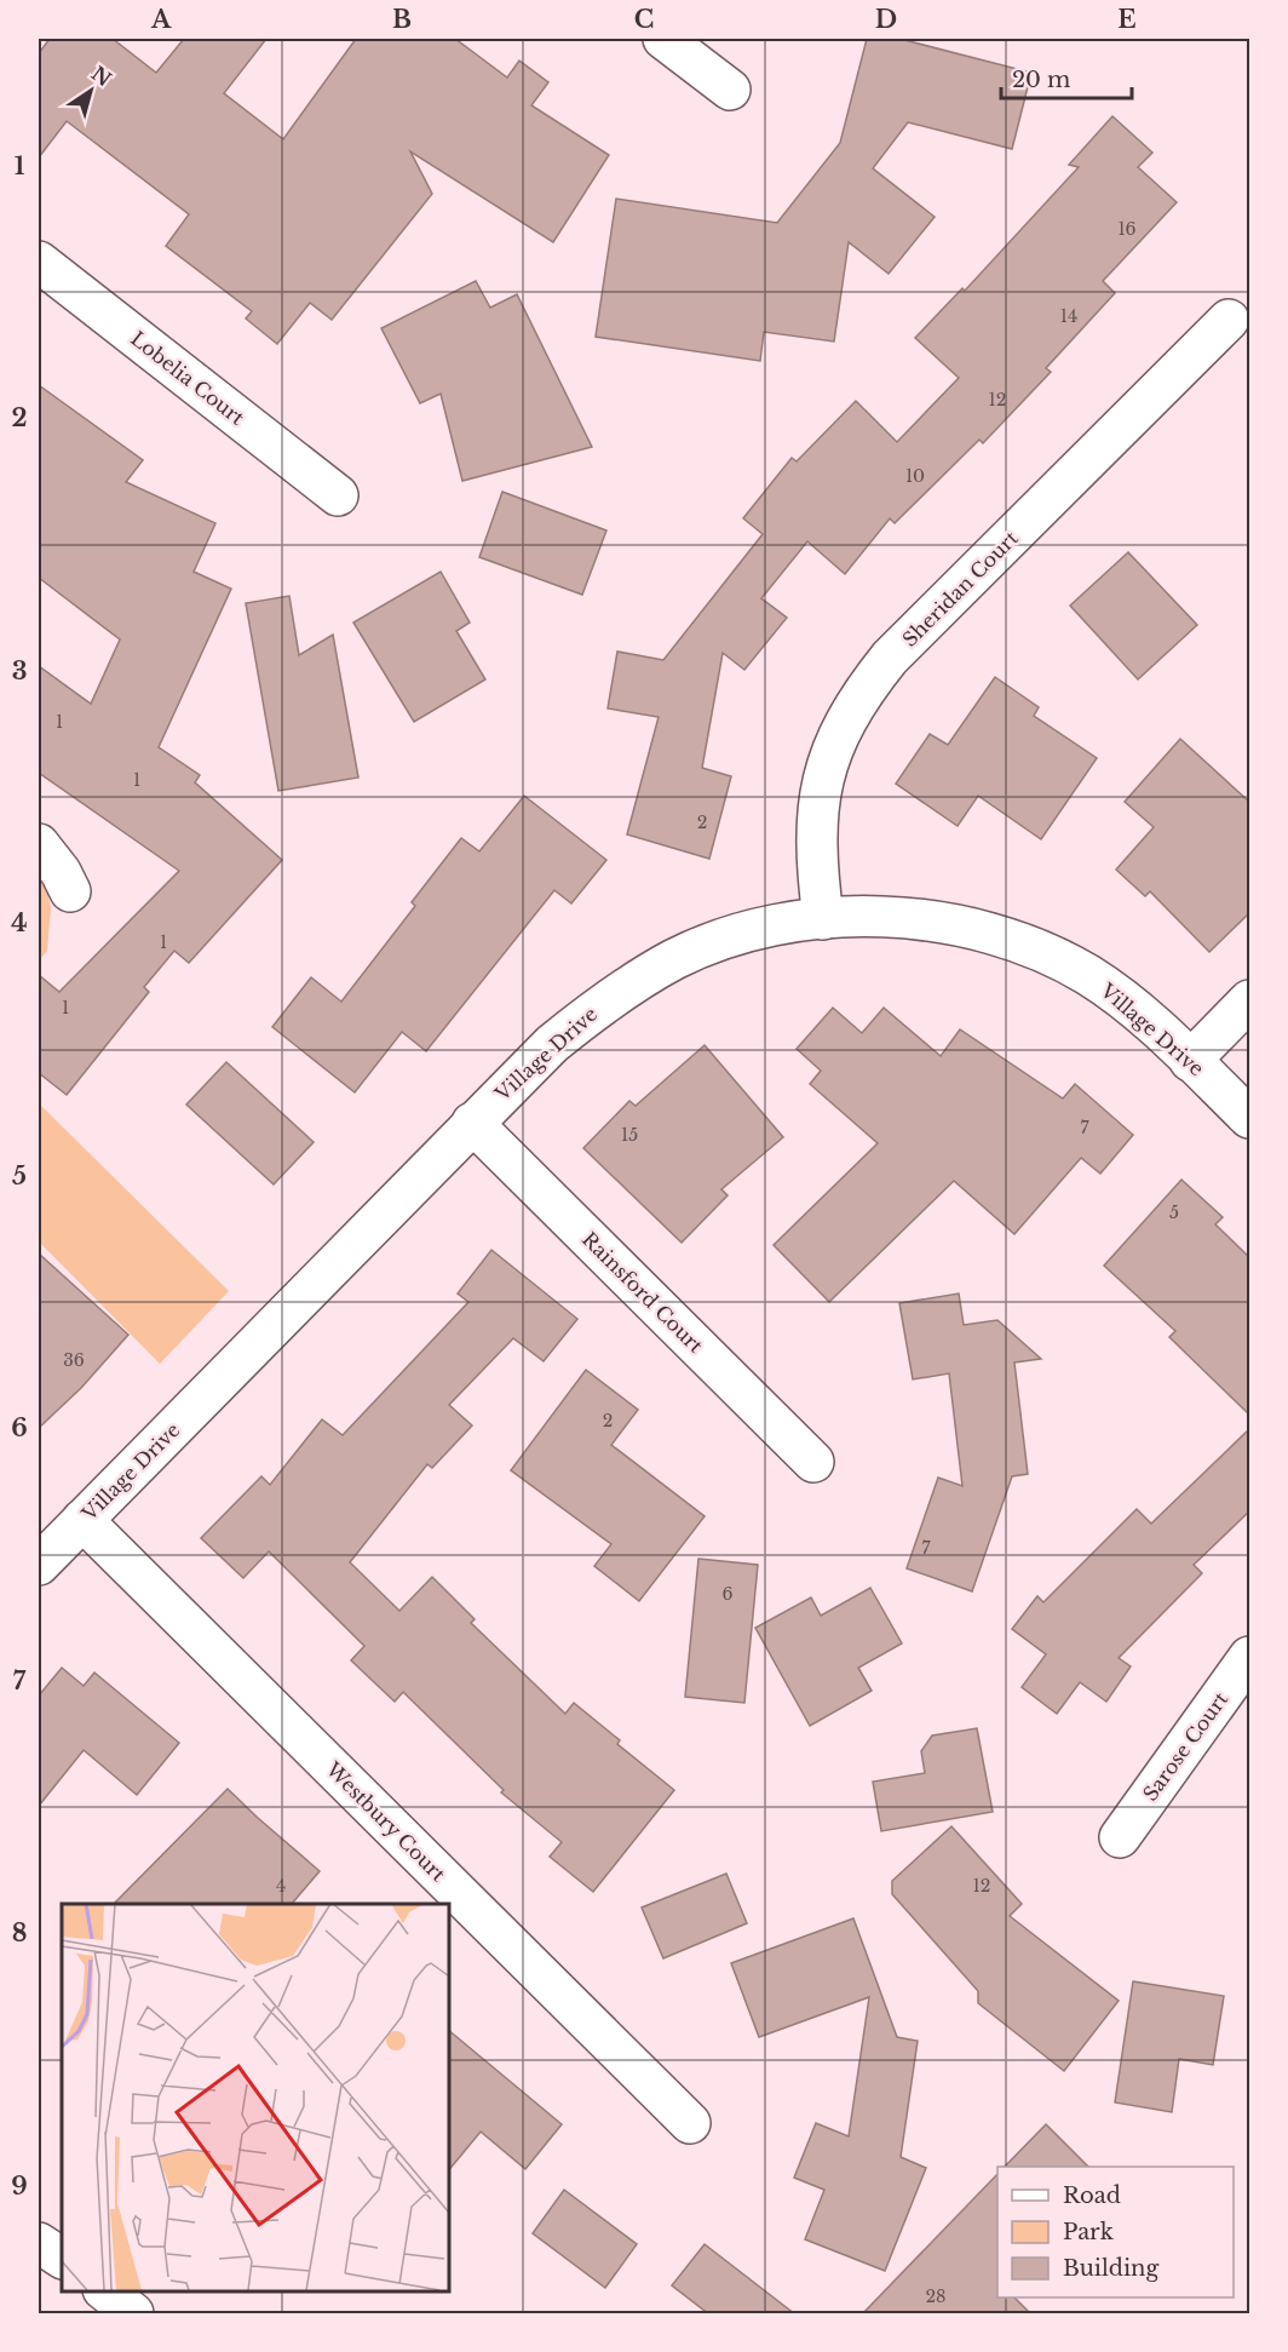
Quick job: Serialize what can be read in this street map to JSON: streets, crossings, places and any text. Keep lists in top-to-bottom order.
{
  "streets": {
    "street": [
      "Lobelia Court",
      "Sheridan Court",
      "Village Drive",
      "Rainsford Court",
      "Sarose Court",
      "Westbury Court"
    ]
  },
  "crossings": [
    ["Sheridan Court", "Village Drive"],
    ["Village Drive", "Rainsford Court"],
    ["Village Drive", "Westbury Court"]
  ],
  "house_numbers": [
    "16",
    "14",
    "12",
    "10",
    "1",
    "1",
    "2",
    "1",
    "1",
    "7",
    "15",
    "5",
    "36",
    "2",
    "7",
    "6",
    "4",
    "12",
    "28"
  ],
  "legend": ["Road", "Park", "Building"],
  "scale_bar": "20 m",
  "north": "top right",
  "grid": {
    "columns": [
      "A",
      "B",
      "C",
      "D",
      "E"
    ],
    "rows": [
      "1",
      "2",
      "3",
      "4",
      "5",
      "6",
      "7",
      "8",
      "9"
    ]
  }
}
